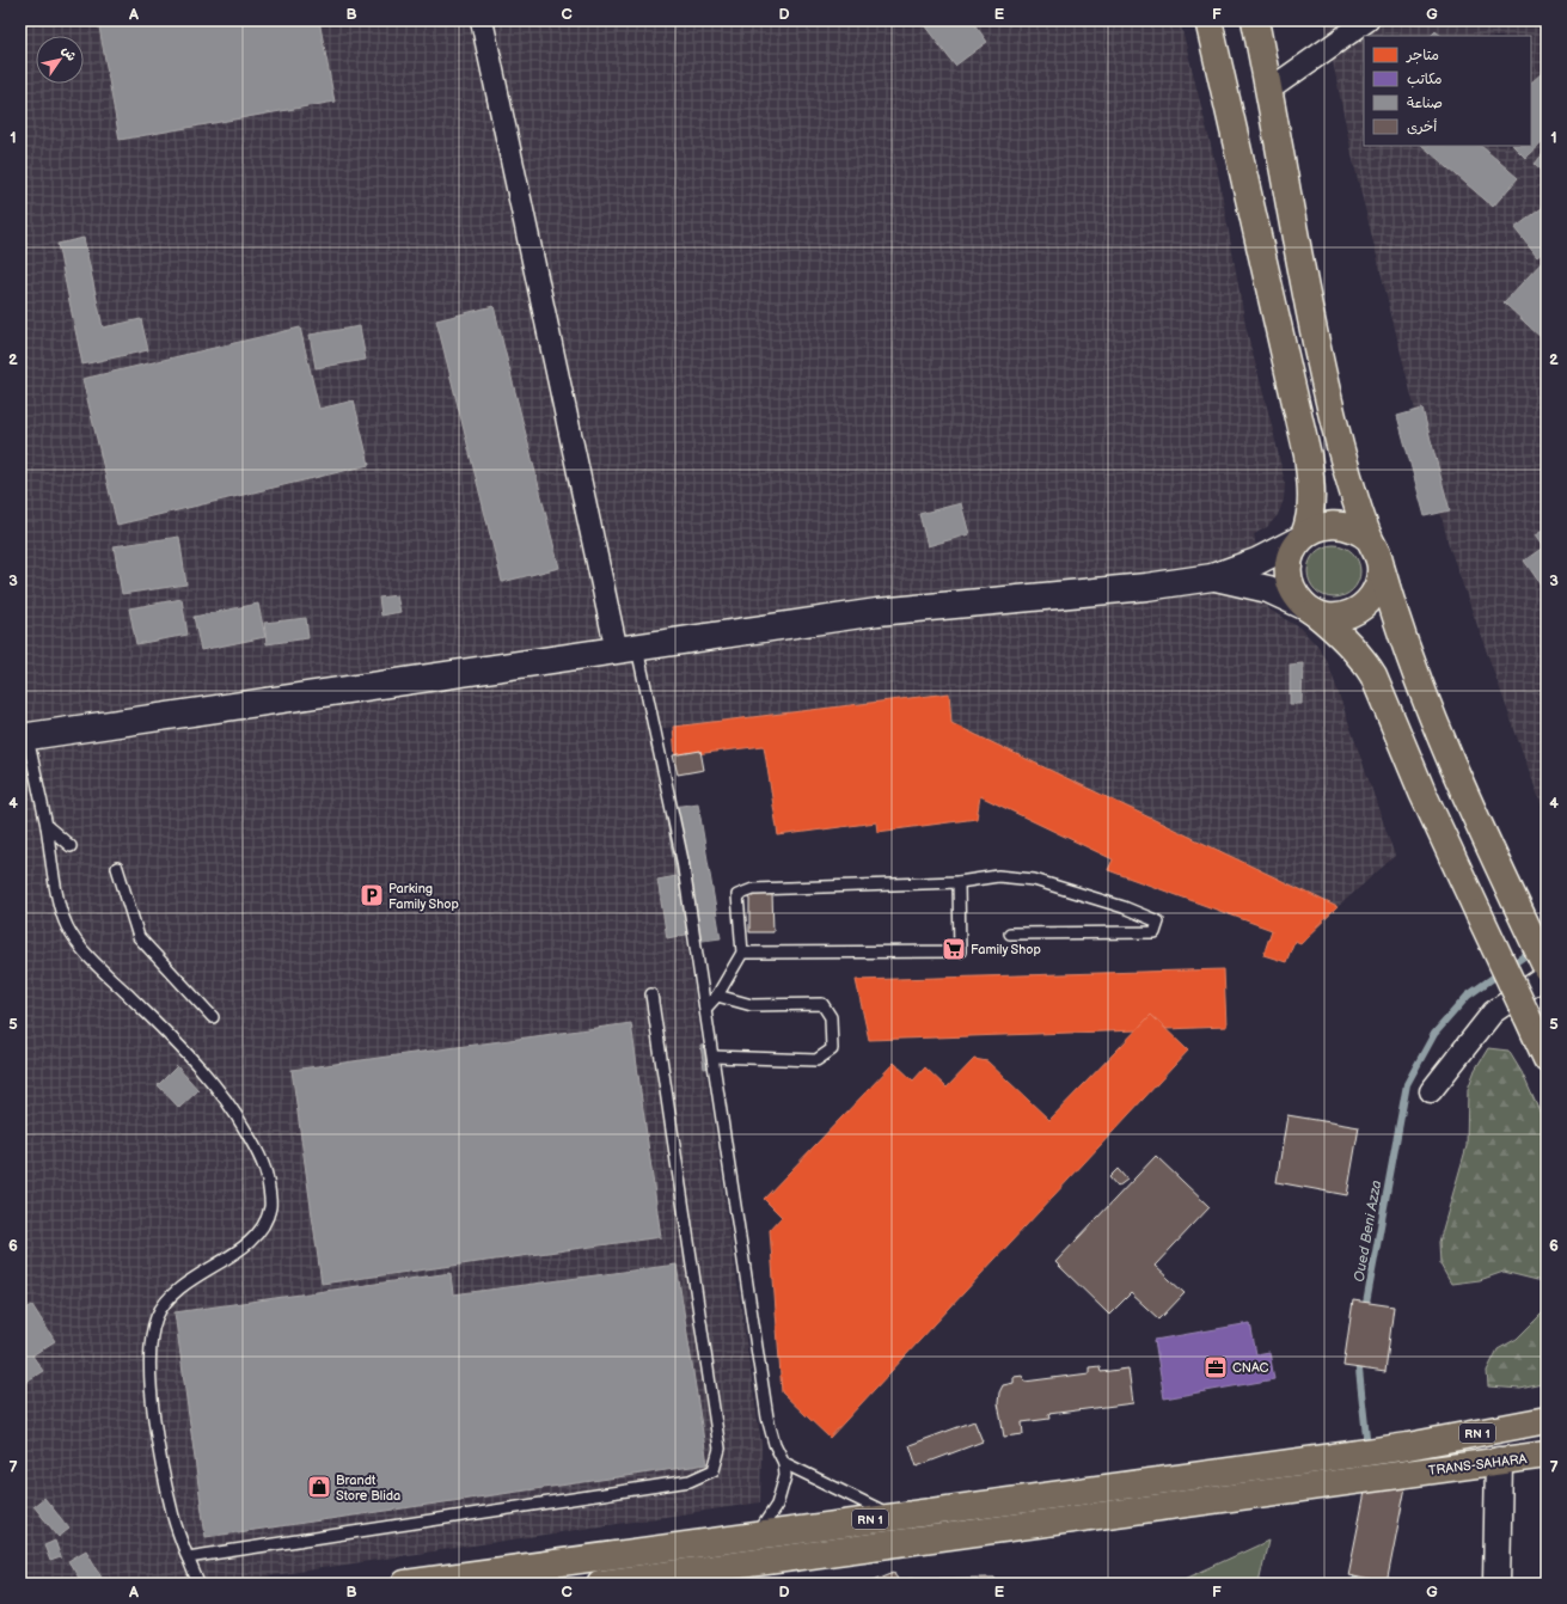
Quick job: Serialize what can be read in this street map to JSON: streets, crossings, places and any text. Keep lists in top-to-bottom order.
{
  "streets": {
    "highway": ["RN 1", "TRANS-SAHARA"]
  },
  "water": ["Oued Beni Azza"],
  "places": {
    "parking": ["Parking Family Shop"],
    "supermarket": ["Family Shop"],
    "office": ["CNAC"],
    "shop": ["Brandt Store Blida"]
  },
  "legend": [
    "متاجر",
    "مكاتب",
    "صناعة",
    "أخرى"
  ],
  "north": "top right",
  "grid": {
    "columns": [
      "A",
      "B",
      "C",
      "D",
      "E",
      "F",
      "G"
    ],
    "rows": [
      "1",
      "2",
      "3",
      "4",
      "5",
      "6",
      "7"
    ]
  }
}
